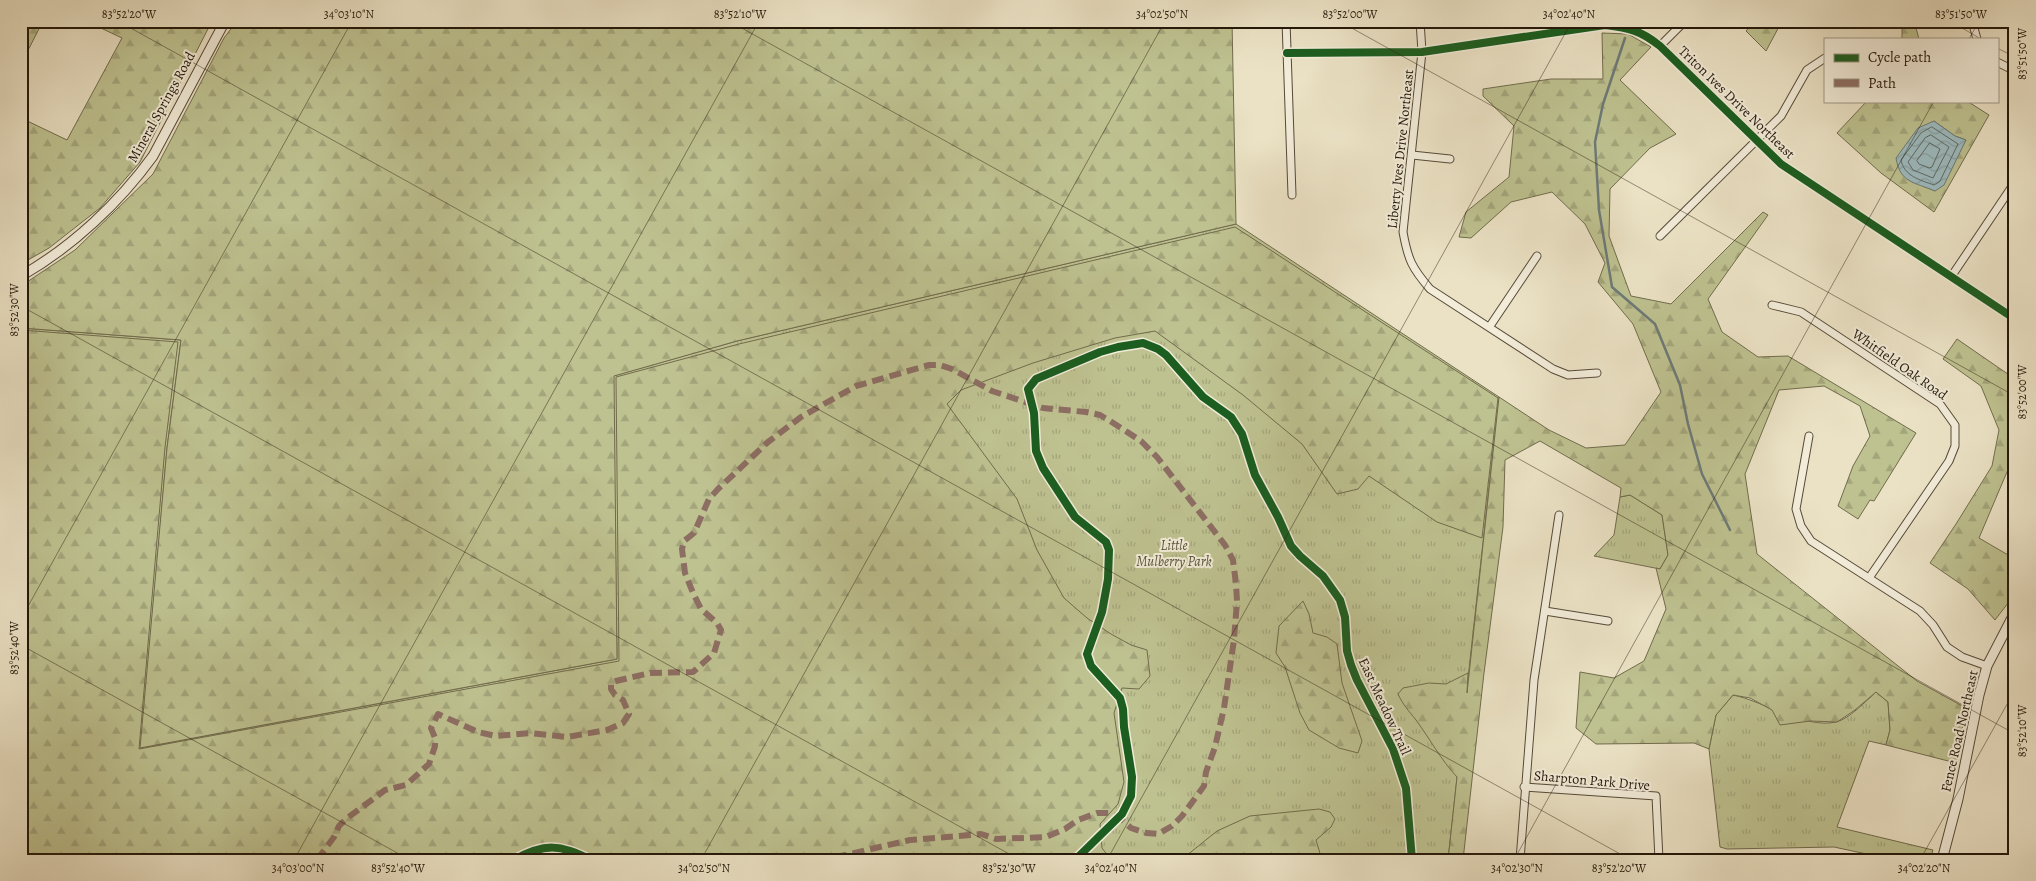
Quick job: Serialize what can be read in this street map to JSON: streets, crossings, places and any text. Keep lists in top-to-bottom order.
{
  "streets": {
    "street": [
      "Triton Ives Drive Northeast",
      "Mineral Springs Road",
      "Liberty Ives Drive Northeast",
      "Whitfield Oak Road",
      "Fence Road Northeast",
      "Sharpton Park Drive"
    ],
    "cycle path": ["East Meadow Trail"]
  },
  "crossings": [
    ["Triton Ives Drive Northeast", "Liberty Ives Drive Northeast"]
  ],
  "parks": ["Little Mulberry Park"],
  "legend": ["Cycle path", "Path"],
  "coordinates": [
    "83°52'20\"W",
    "34°03'10\"N",
    "83°52'10\"W",
    "34°02'50\"N",
    "83°52'00\"W",
    "34°02'40\"N",
    "83°51'50\"W",
    "83°52'30\"W",
    "83°52'40\"W",
    "34°03'00\"N",
    "34°02'30\"N",
    "34°02'20\"N"
  ]
}
